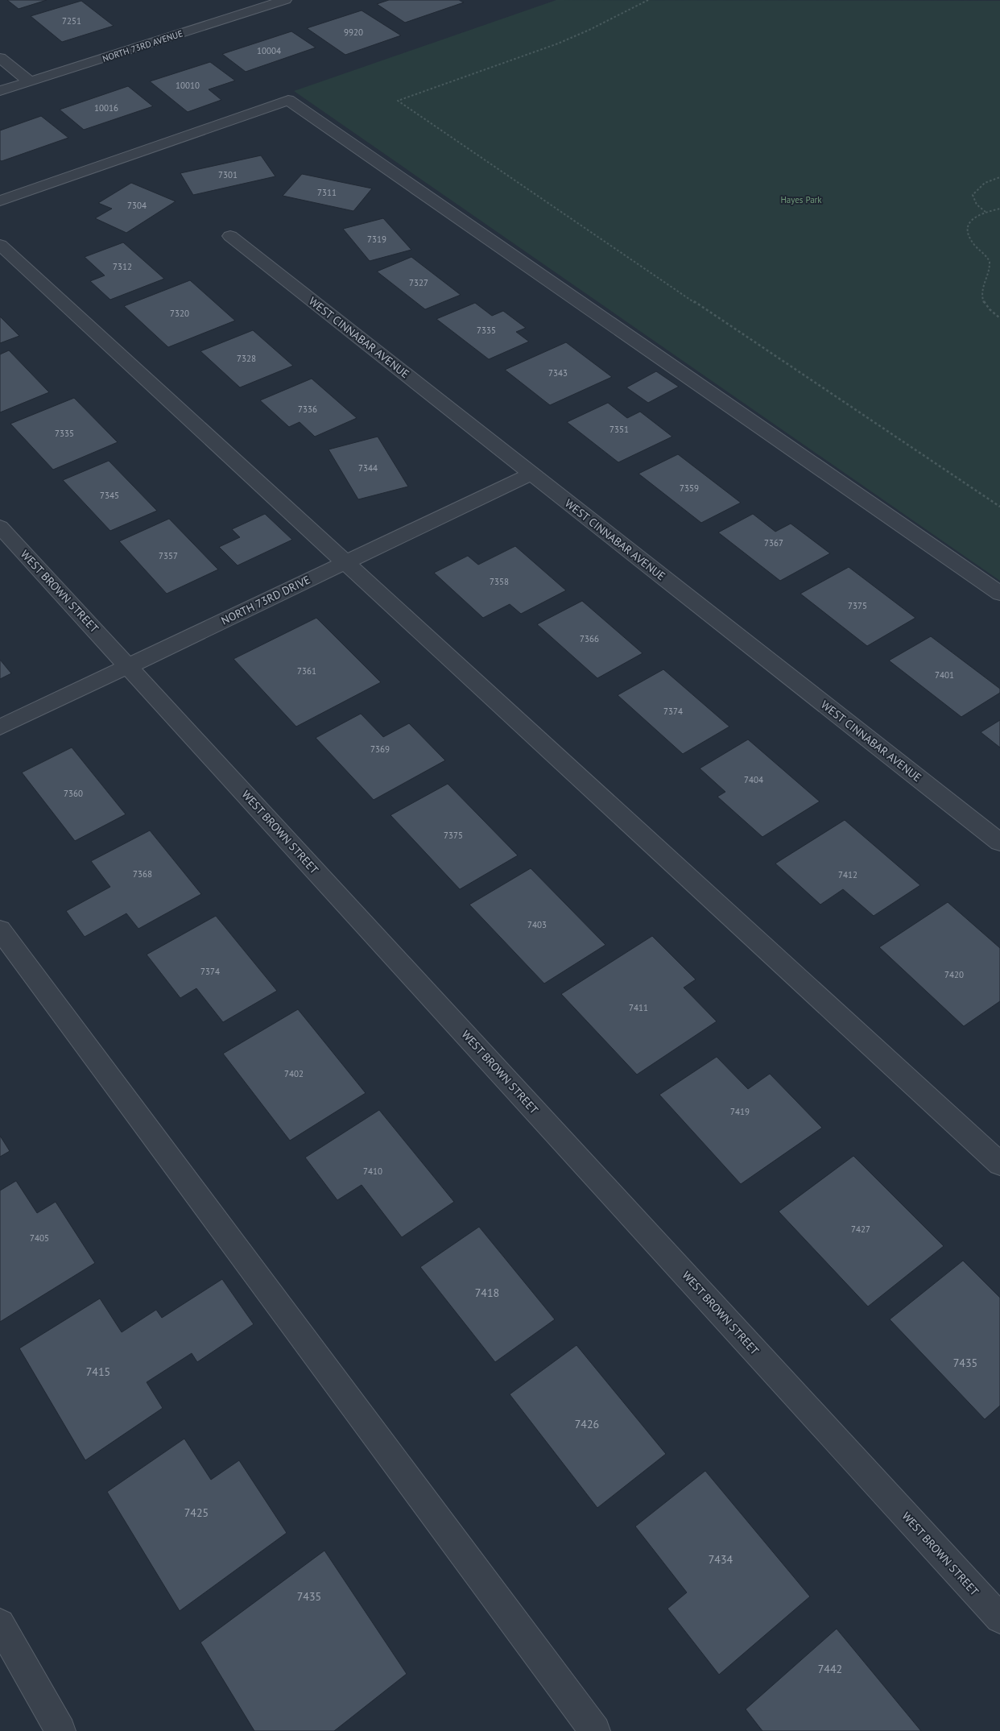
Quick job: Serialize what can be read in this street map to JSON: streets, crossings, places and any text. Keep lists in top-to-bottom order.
{
  "streets": {
    "street": [
      "NORTH 73RD AVENUE",
      "WEST CINNABAR AVENUE",
      "WEST BROWN STREET",
      "NORTH 73RD DRIVE"
    ]
  },
  "crossings": [
    ["WEST CINNABAR AVENUE", "NORTH 73RD DRIVE"],
    ["WEST BROWN STREET", "NORTH 73RD DRIVE"]
  ],
  "parks": ["Hayes Park"],
  "house_numbers": [
    "7251",
    "9920",
    "10004",
    "10010",
    "10016",
    "7301",
    "7311",
    "7304",
    "7319",
    "7312",
    "7327",
    "7320",
    "7335",
    "7328",
    "7343",
    "7336",
    "7351",
    "7335",
    "7344",
    "7359",
    "7345",
    "7367",
    "7357",
    "7358",
    "7375",
    "7366",
    "7361",
    "7401",
    "7374",
    "7369",
    "7404",
    "7360",
    "7375",
    "7368",
    "7412",
    "7403",
    "7374",
    "7420",
    "7411",
    "7402",
    "7419",
    "7410",
    "7427",
    "7405",
    "7418",
    "7435",
    "7415",
    "7426",
    "7425",
    "7434",
    "7435",
    "7442"
  ]
}
